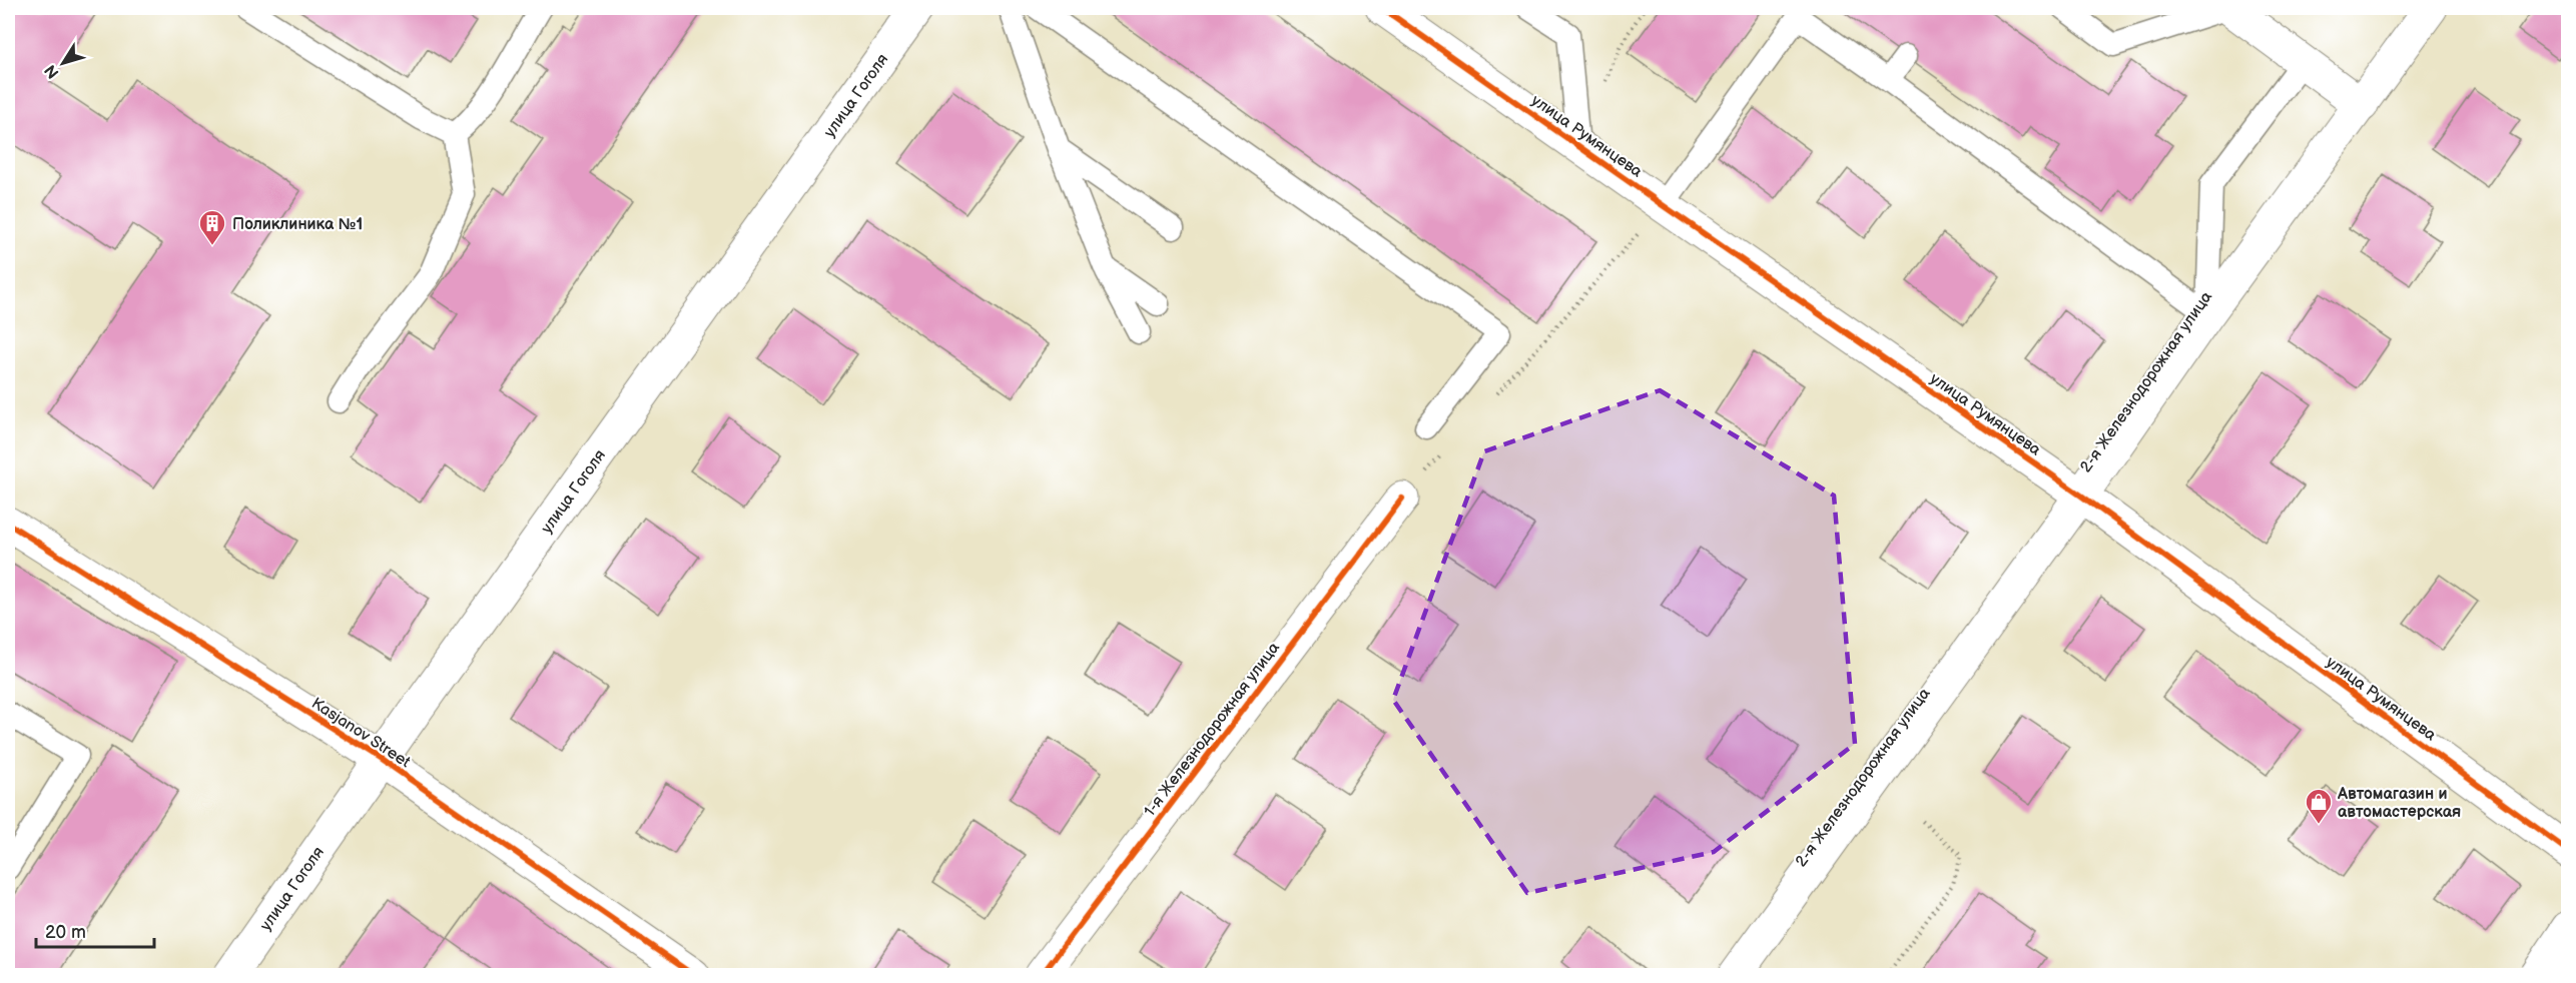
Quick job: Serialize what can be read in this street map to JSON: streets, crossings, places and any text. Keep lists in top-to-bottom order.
{
  "streets": {
    "street": [
      "улица Гоголя",
      "улица Румянцева",
      "2-я Железнодорожная улица",
      "1-я Железнодорожная улица",
      "Kasjanov Street"
    ]
  },
  "crossings": [
    ["улица Гоголя", "Kasjanov Street"],
    ["улица Румянцева", "2-я Железнодорожная улица"]
  ],
  "places": {
    "building": ["Поликлиника №1"],
    "shop": ["Автомагазин и автомастерская"]
  },
  "scale_bar": "20 m",
  "north": "bottom left"
}
